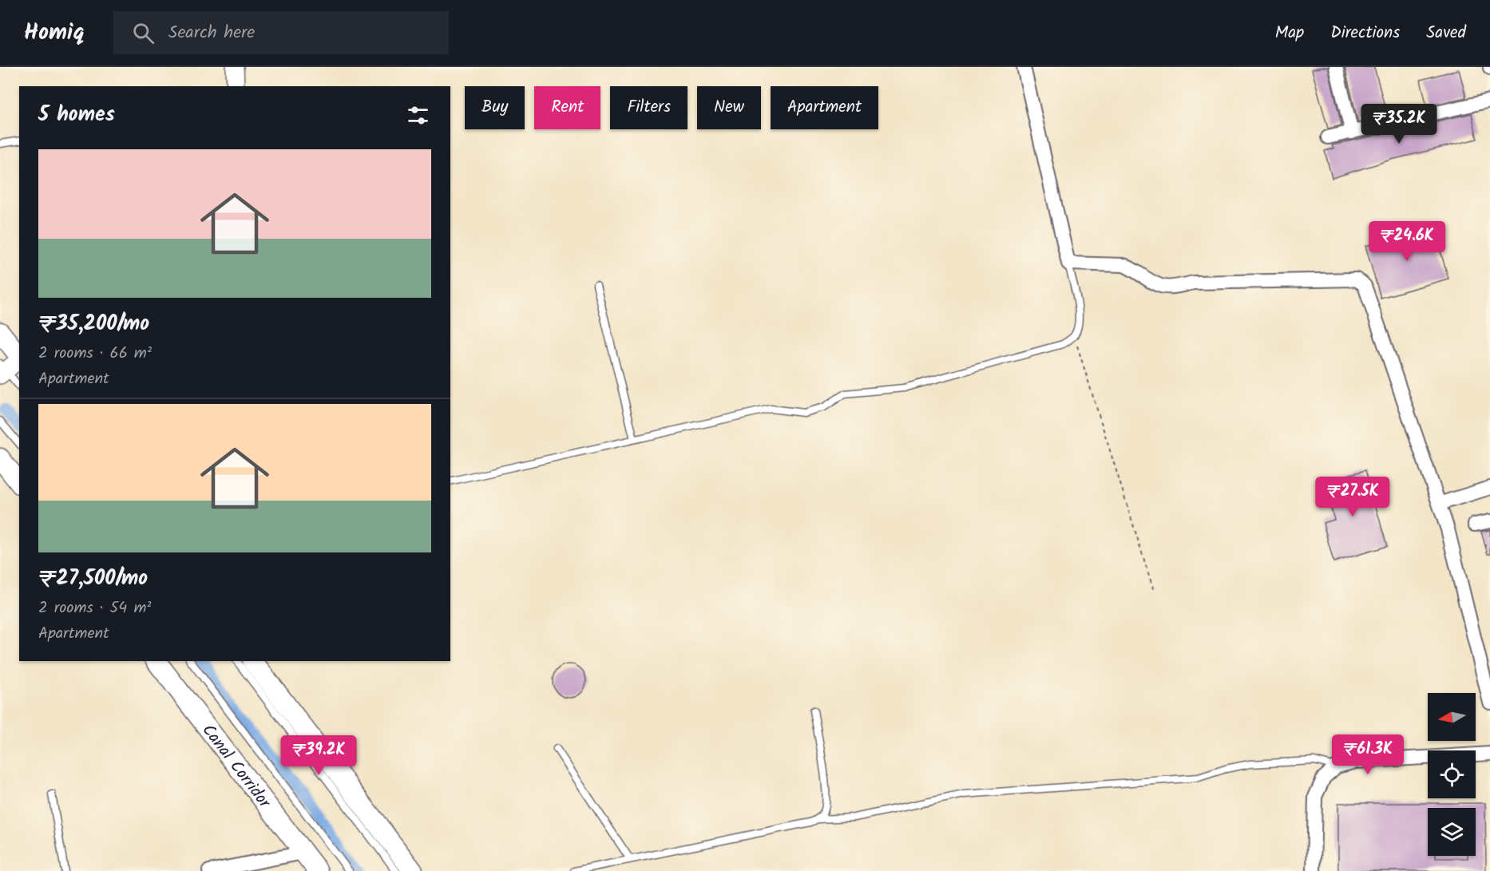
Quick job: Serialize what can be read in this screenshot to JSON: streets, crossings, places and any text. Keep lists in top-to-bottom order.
{
  "streets": {
    "main road": ["Canal Corridor"]
  },
  "north": "left",
  "page": {
    "header": "Homiq",
    "search": "Search here",
    "nav": ["Map", "Directions", "Saved"],
    "chip": [
      "Buy",
      "Rent",
      "Filters",
      "New",
      "Apartment"
    ],
    "heading": "5 homes",
    "price": [
      "₹35.2K",
      "₹24.6K",
      "₹27.5K",
      "₹61.3K",
      "₹39.2K"
    ],
    "list": [
      {
        "name": "₹35,200/mo",
        "note": "2 rooms · 66 m² · Apartment"
      },
      {
        "name": "₹27,500/mo",
        "note": "2 rooms · 54 m² · Apartment"
      }
    ]
  }
}
